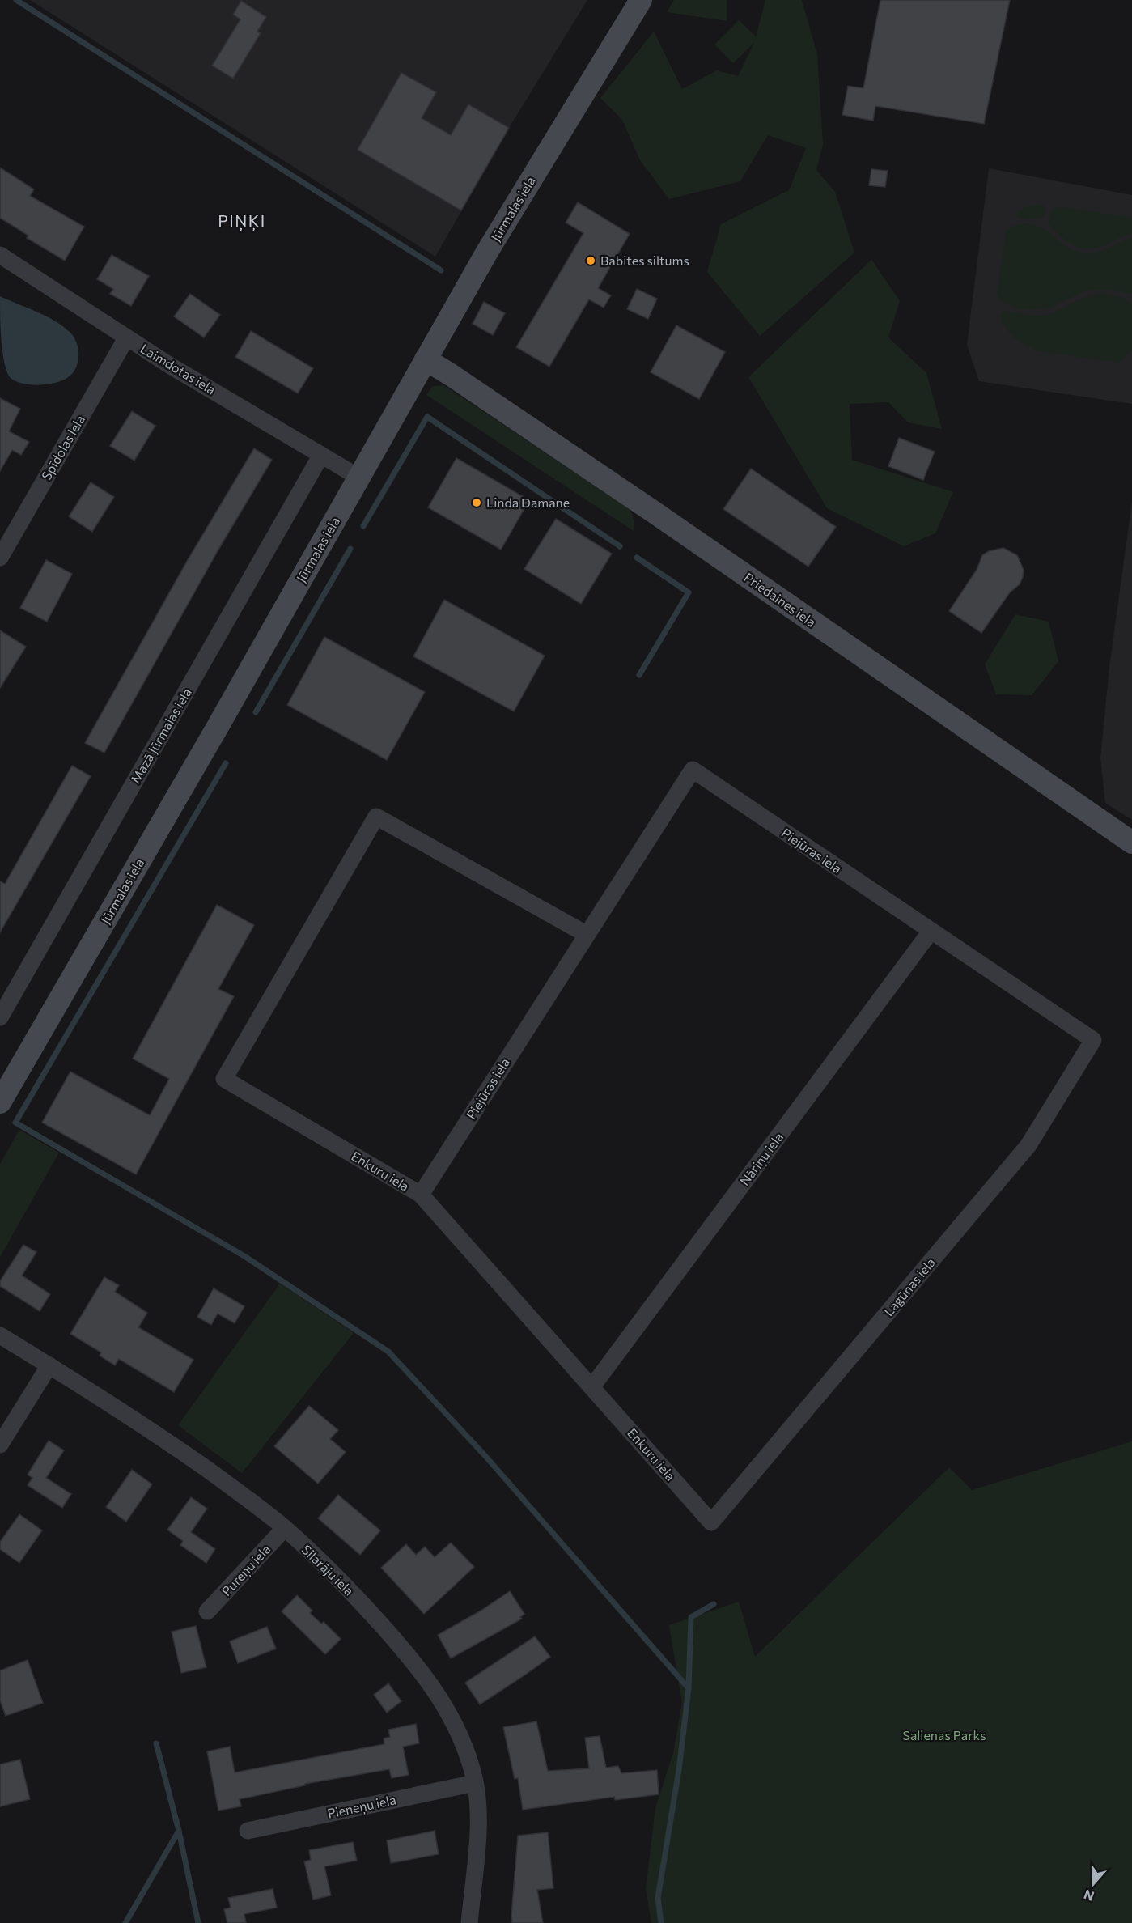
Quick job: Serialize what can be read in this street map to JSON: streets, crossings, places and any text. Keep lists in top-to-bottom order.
{
  "streets": {
    "main road": ["Jūrmalas iela", "Priedaines iela"],
    "street": [
      "Laimdotas iela",
      "Spīdolas iela",
      "Mazā Jūrmalas iela",
      "Piejūras iela",
      "Nāriņu iela",
      "Enkuru iela",
      "Lagūnas iela",
      "Pureņu iela",
      "Silarāju iela",
      "Pieneņu iela"
    ]
  },
  "crossings": [
    ["Jūrmalas iela", "Laimdotas iela"],
    ["Jūrmalas iela", "Priedaines iela"],
    ["Laimdotas iela", "Spīdolas iela"],
    ["Laimdotas iela", "Mazā Jūrmalas iela"],
    ["Piejūras iela", "Nāriņu iela"],
    ["Piejūras iela", "Enkuru iela"],
    ["Piejūras iela", "Lagūnas iela"],
    ["Nāriņu iela", "Enkuru iela"],
    ["Enkuru iela", "Lagūnas iela"],
    ["Pureņu iela", "Silarāju iela"],
    ["Silarāju iela", "Pieneņu iela"]
  ],
  "districts": ["PIŅĶI"],
  "parks": ["Salienas Parks"],
  "places": ["Babites siltums", "Linda Damane"],
  "north": "bottom"
}
